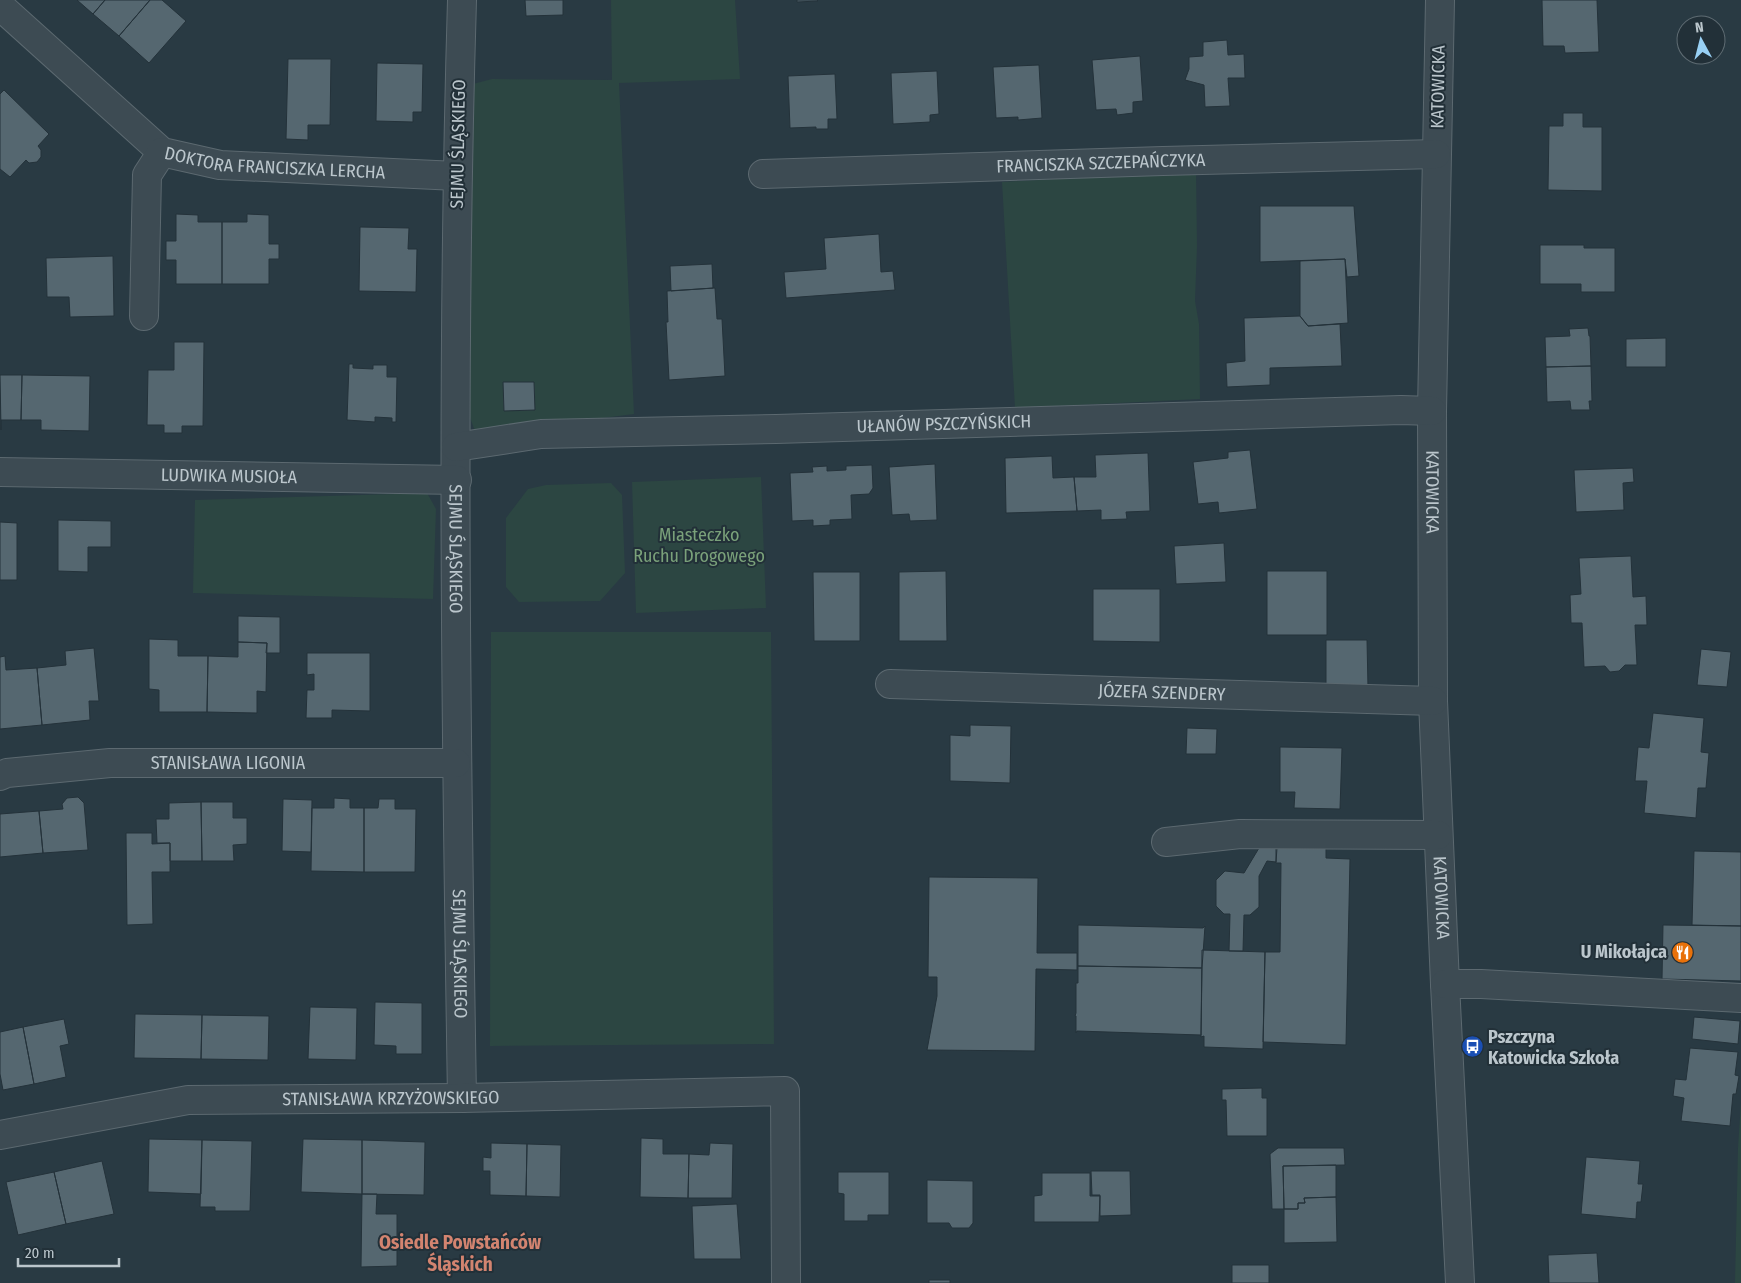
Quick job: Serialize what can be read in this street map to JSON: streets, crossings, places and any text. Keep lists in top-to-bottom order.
{
  "streets": {
    "street": [
      "KATOWICKA",
      "SEJMU ŚLĄSKIEGO",
      "DOKTORA FRANCISZKA LERCHA",
      "FRANCISZKA SZCZEPAŃCZYKA",
      "UŁANÓW PSZCZYŃSKICH",
      "LUDWIKA MUSIOŁA",
      "JÓZEFA SZENDERY",
      "STANISŁAWA LIGONIA",
      "STANISŁAWA KRZYŻOWSKIEGO"
    ]
  },
  "crossings": [
    ["KATOWICKA", "FRANCISZKA SZCZEPAŃCZYKA"],
    ["KATOWICKA", "UŁANÓW PSZCZYŃSKICH"],
    ["KATOWICKA", "JÓZEFA SZENDERY"],
    ["SEJMU ŚLĄSKIEGO", "DOKTORA FRANCISZKA LERCHA"],
    ["SEJMU ŚLĄSKIEGO", "UŁANÓW PSZCZYŃSKICH"],
    ["SEJMU ŚLĄSKIEGO", "LUDWIKA MUSIOŁA"],
    ["SEJMU ŚLĄSKIEGO", "STANISŁAWA LIGONIA"],
    ["SEJMU ŚLĄSKIEGO", "STANISŁAWA KRZYŻOWSKIEGO"]
  ],
  "districts": ["Osiedle Powstańców Śląskich"],
  "parks": ["Miasteczko Ruchu Drogowego"],
  "places": {
    "restaurant": ["U Mikołajca"],
    "bus stop": ["Pszczyna Katowicka Szkoła"]
  },
  "scale_bar": "20 m",
  "north": "top"
}
